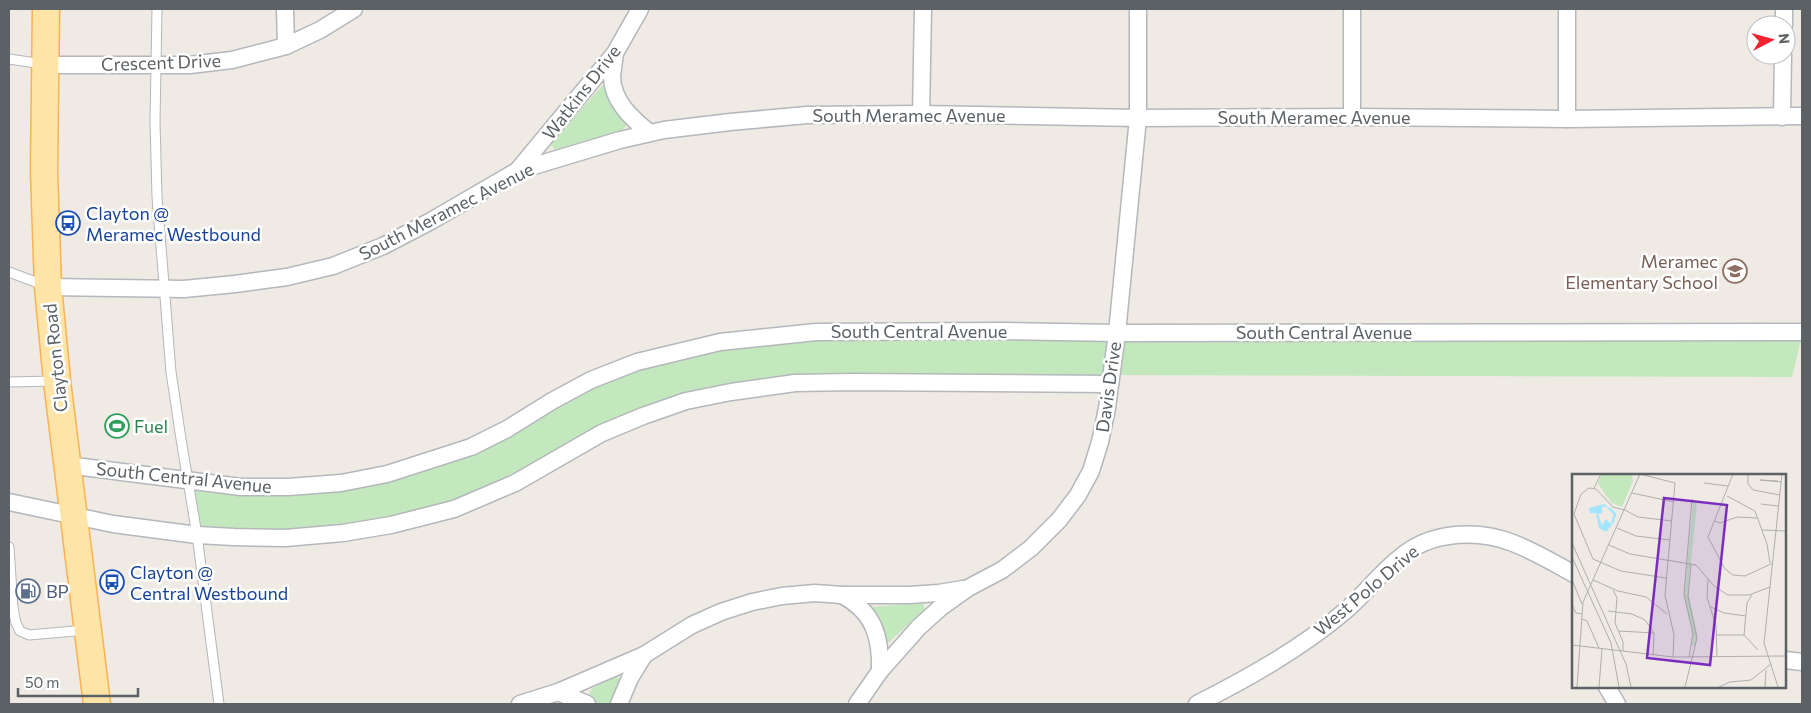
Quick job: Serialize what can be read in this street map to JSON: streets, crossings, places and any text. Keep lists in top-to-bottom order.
{
  "streets": {
    "main road": ["Clayton Road"],
    "street": [
      "Crescent Drive",
      "Watkins Drive",
      "South Meramec Avenue",
      "South Central Avenue",
      "Davis Drive",
      "West Polo Drive"
    ]
  },
  "crossings": [
    ["Crescent Drive", "Clayton Road"],
    ["Watkins Drive", "South Meramec Avenue"],
    ["South Meramec Avenue", "Clayton Road"],
    ["South Meramec Avenue", "Davis Drive"],
    ["South Central Avenue", "Clayton Road"],
    ["South Central Avenue", "Davis Drive"]
  ],
  "places": {
    "bus stop": ["Clayton @ Meramec Westbound", "Clayton @ Central Westbound"],
    "school or university": ["Meramec Elementary School"],
    "sports": ["Fuel"],
    "fuel station": ["BP"]
  },
  "scale_bar": "50 m",
  "north": "right"
}
